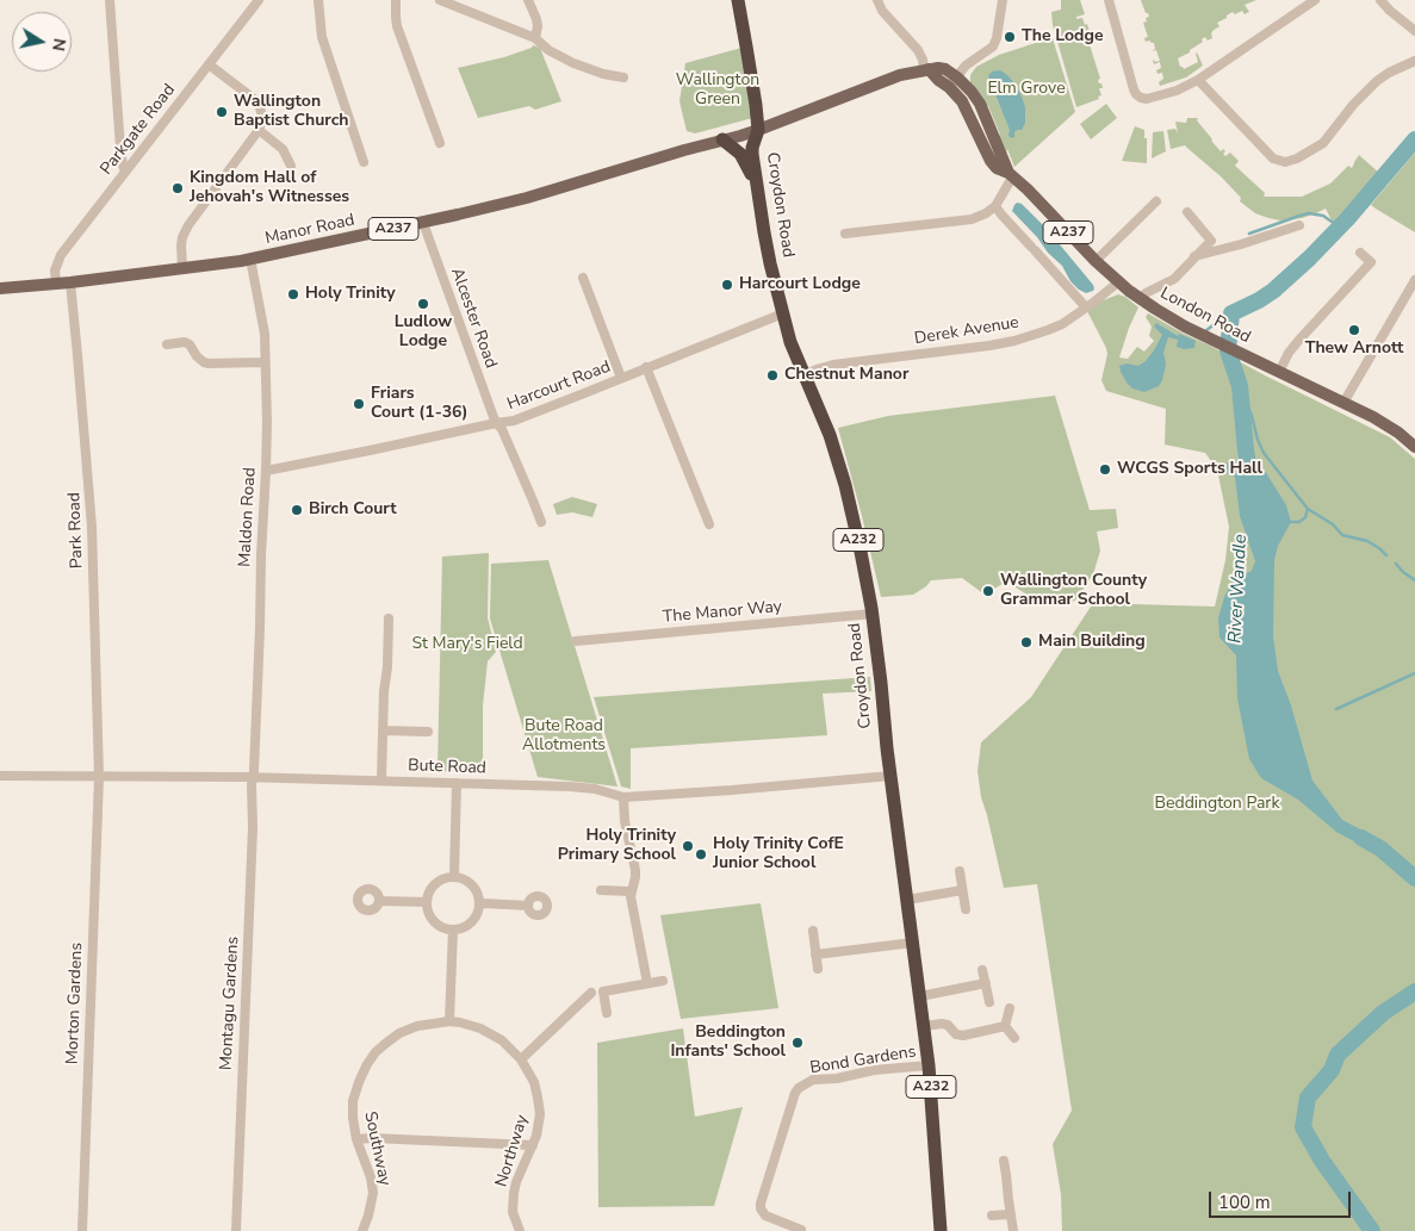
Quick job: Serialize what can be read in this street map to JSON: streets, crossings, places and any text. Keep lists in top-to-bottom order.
{
  "streets": {
    "highway": ["Croydon Road", "A232"],
    "main road": ["A237", "Manor Road", "London Road"],
    "street": [
      "Parkgate Road",
      "Alcester Road",
      "Derek Avenue",
      "Harcourt Road",
      "Maldon Road",
      "Park Road",
      "The Manor Way",
      "Bute Road",
      "Morton Gardens",
      "Montagu Gardens",
      "Bond Gardens",
      "Southway",
      "Northway"
    ]
  },
  "crossings": [
    ["Parkgate Road", "Manor Road"],
    ["Croydon Road", "A237"],
    ["Croydon Road", "Manor Road"],
    ["Croydon Road", "Derek Avenue"],
    ["Croydon Road", "Harcourt Road"],
    ["Croydon Road", "A232"],
    ["Croydon Road", "The Manor Way"],
    ["Croydon Road", "Bute Road"],
    ["Croydon Road", "Bond Gardens"],
    ["A237", "Manor Road"],
    ["A237", "London Road"],
    ["A237", "A232"],
    ["Manor Road", "Alcester Road"],
    ["Manor Road", "Maldon Road"],
    ["Manor Road", "Park Road"],
    ["Manor Road", "A232"],
    ["London Road", "Derek Avenue"],
    ["Alcester Road", "Harcourt Road"],
    ["Harcourt Road", "Maldon Road"],
    ["Maldon Road", "Bute Road"],
    ["Maldon Road", "Montagu Gardens"],
    ["Park Road", "Bute Road"],
    ["Park Road", "Morton Gardens"],
    ["Bute Road", "Morton Gardens"],
    ["Bute Road", "Montagu Gardens"],
    ["Southway", "Northway"]
  ],
  "water": ["River Wandle"],
  "parks": [
    "Wallington Green",
    "Elm Grove",
    "St Mary's Field",
    "Bute Road Allotments",
    "Beddington Park"
  ],
  "places": [
    "The Lodge",
    "Wallington Baptist Church",
    "Kingdom Hall of Jehovah's Witnesses",
    "Harcourt Lodge",
    "Holy Trinity",
    "Ludlow Lodge",
    "Thew Arnott",
    "Chestnut Manor",
    "Friars Court (1-36)",
    "WCGS Sports Hall",
    "Birch Court",
    "Wallington County Grammar School",
    "Main Building",
    "Holy Trinity Primary School",
    "Holy Trinity CofE Junior School",
    "Beddington Infants' School"
  ],
  "scale_bar": "100 m",
  "north": "right"
}
